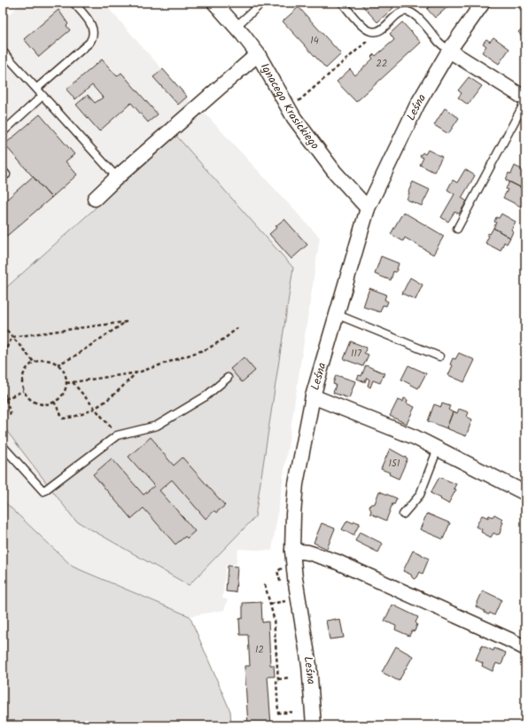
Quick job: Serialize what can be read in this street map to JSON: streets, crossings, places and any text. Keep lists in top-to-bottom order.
{
  "streets": {
    "street": ["Ignacego Krasickiego", "Leśna"]
  },
  "crossings": [
    ["Ignacego Krasickiego", "Leśna"]
  ],
  "house_numbers": [
    "14",
    "22",
    "117",
    "151",
    "12"
  ]
}
